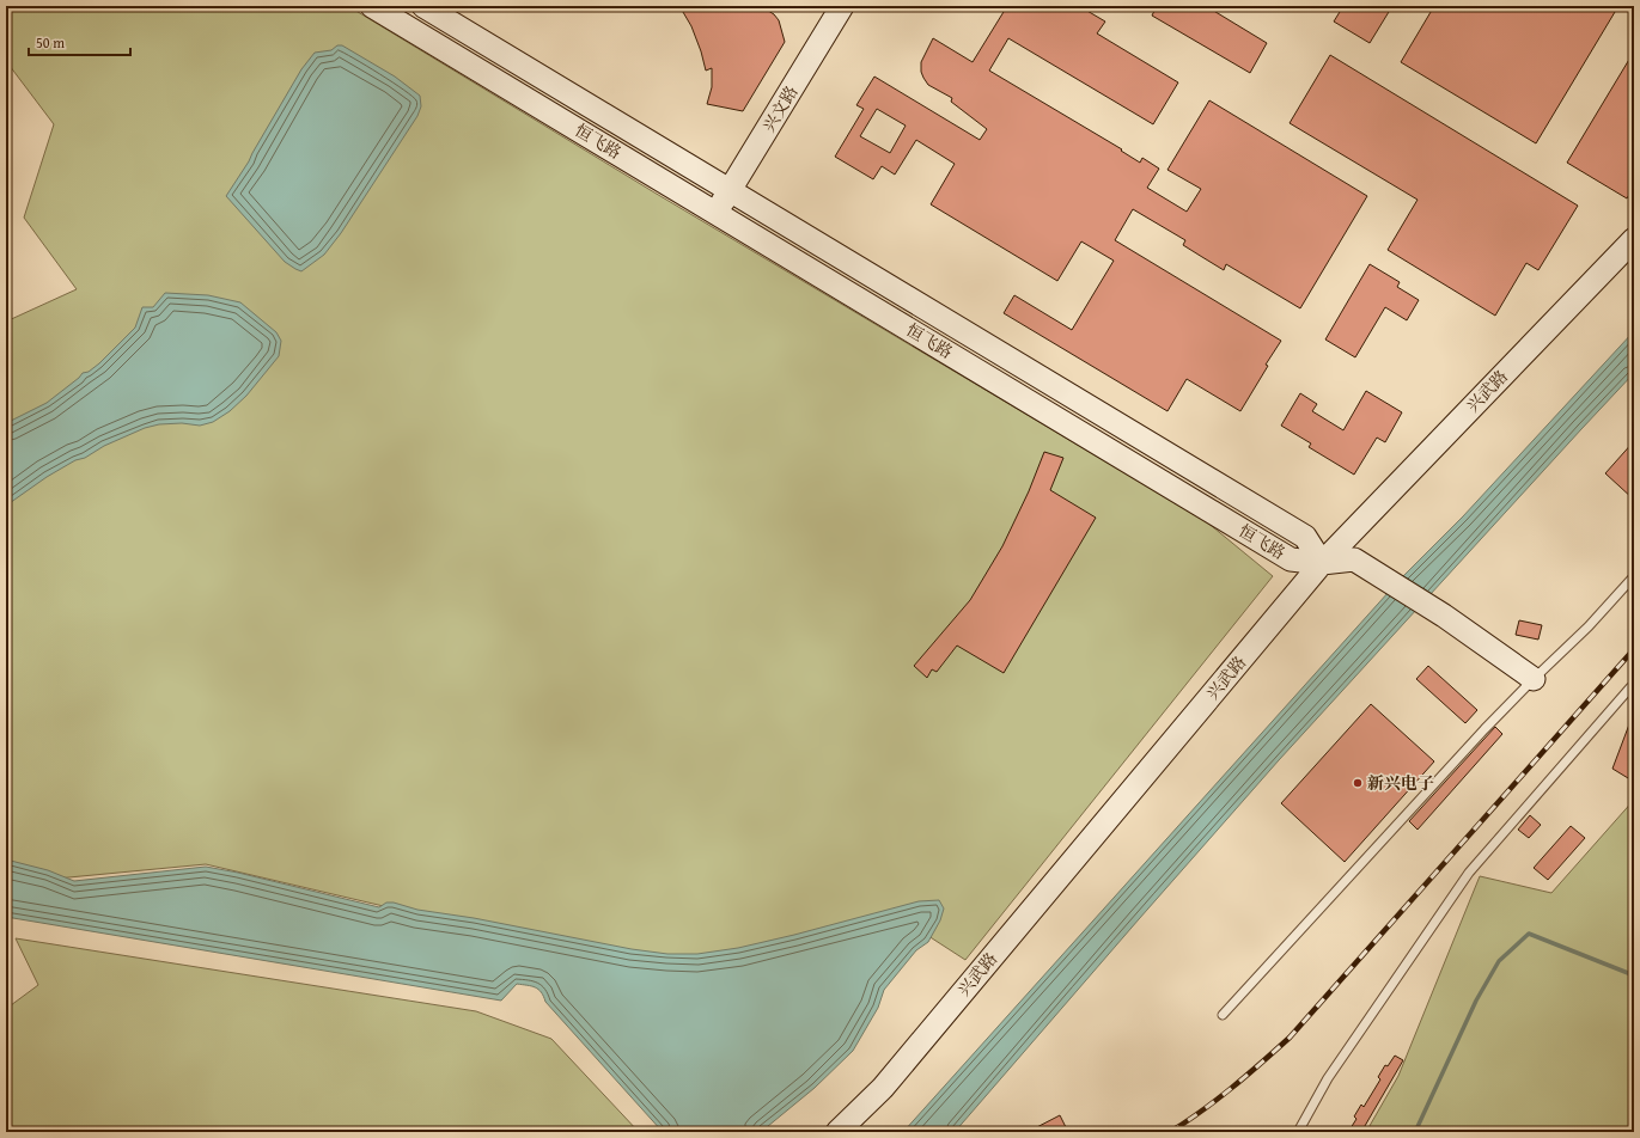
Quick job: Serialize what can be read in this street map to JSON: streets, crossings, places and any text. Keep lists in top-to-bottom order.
{
  "streets": {
    "main road": ["兴文路", "恒飞路", "兴武路"]
  },
  "crossings": [
    ["兴文路", "恒飞路"],
    ["恒飞路", "兴武路"]
  ],
  "places": ["新兴电子"],
  "scale_bar": "50 m"
}
